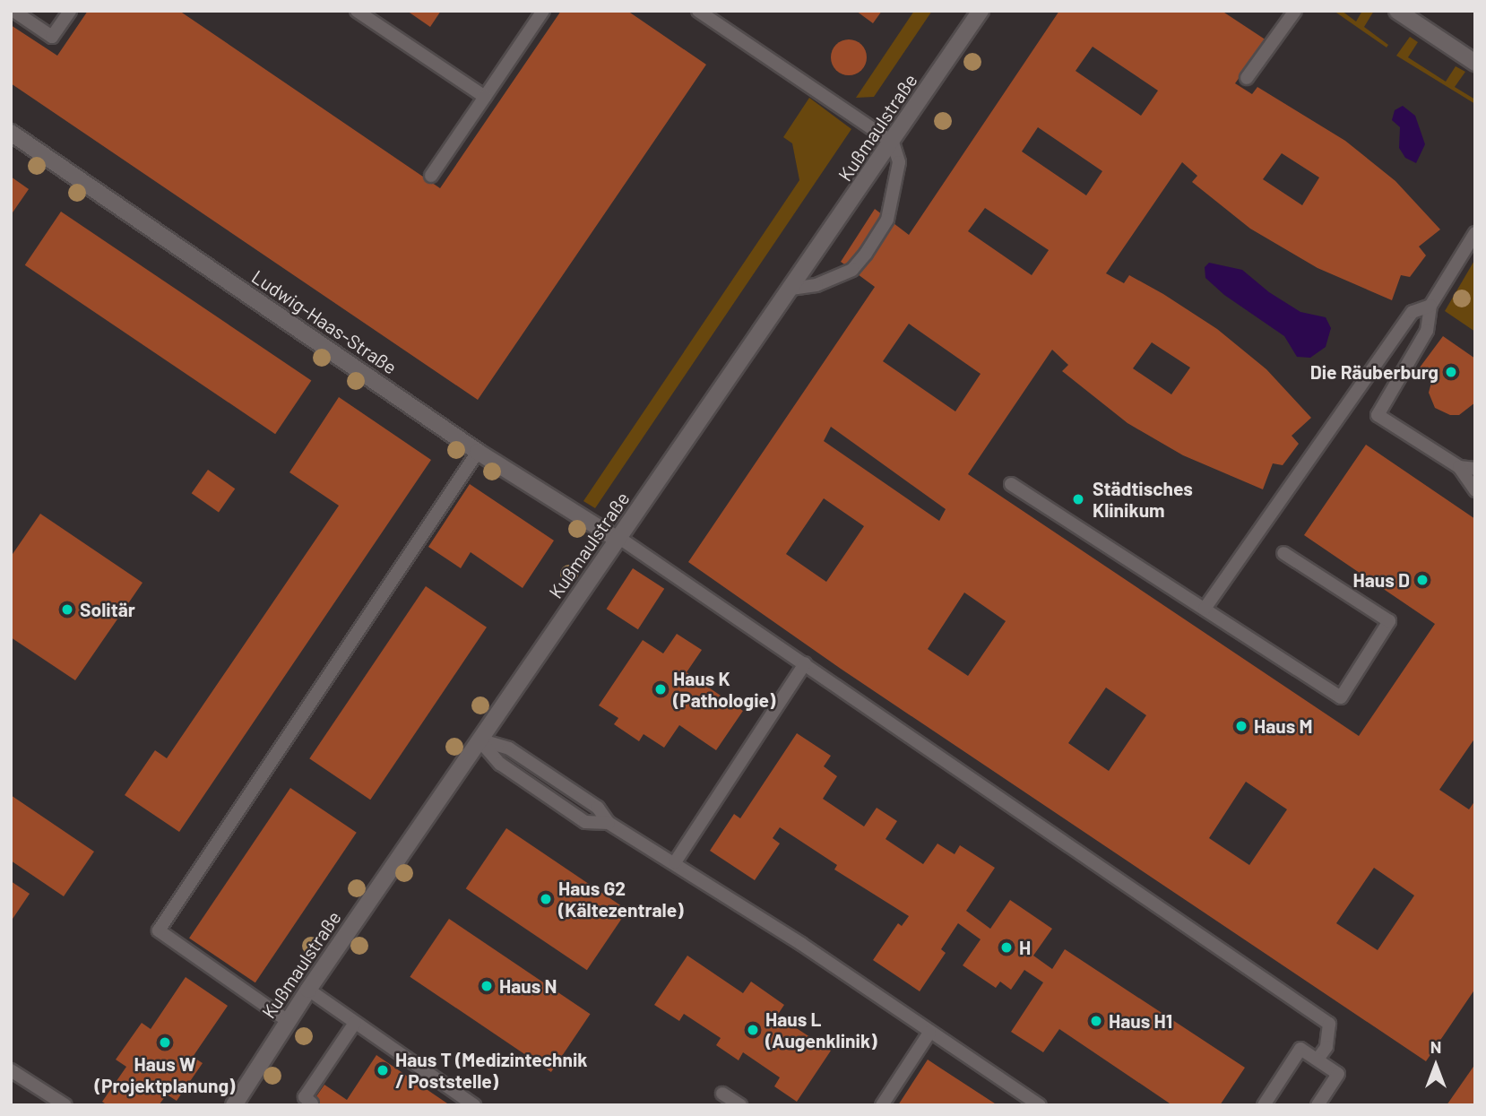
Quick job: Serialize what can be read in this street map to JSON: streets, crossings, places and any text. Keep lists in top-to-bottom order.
{
  "streets": {
    "street": ["Kußmaulstraße", "Ludwig-Haas-Straße"]
  },
  "crossings": [
    ["Kußmaulstraße", "Ludwig-Haas-Straße"]
  ],
  "places": [
    "Die Räuberburg",
    "Städtisches Klinikum",
    "Haus D",
    "Solitär",
    "Haus K (Pathologie)",
    "Haus M",
    "Haus G2 (Kältezentrale)",
    "H",
    "Haus N",
    "Haus H1",
    "Haus L (Augenklinik)",
    "Haus W (Projektplanung)",
    "Haus T (Medizintechnik / Poststelle)"
  ],
  "north": "top"
}
